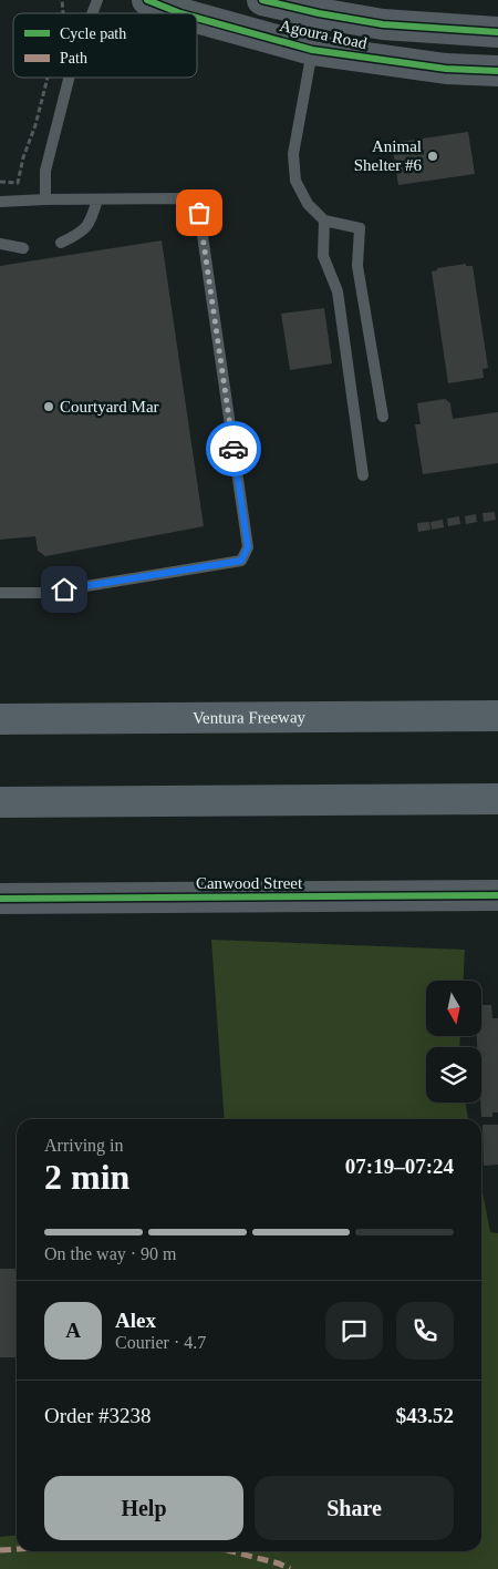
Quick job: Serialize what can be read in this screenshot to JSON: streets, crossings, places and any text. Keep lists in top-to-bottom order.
{
  "streets": {
    "highway": ["Ventura Freeway"],
    "main road": ["Agoura Road", "Canwood Street"]
  },
  "places": ["Animal Shelter #6", "Courtyard Mar"],
  "legend": ["Cycle path", "Path"],
  "north": "bottom",
  "page": {
    "heading": ["2 min", "Arriving in", "07:19–07:24"],
    "panel": [
      "Alex",
      "Courier · 4.7",
      "Order #3238",
      "$43.52"
    ],
    "bar": "On the way · 90 m",
    "round": "A",
    "buttons": ["Help", "Share"]
  }
}
